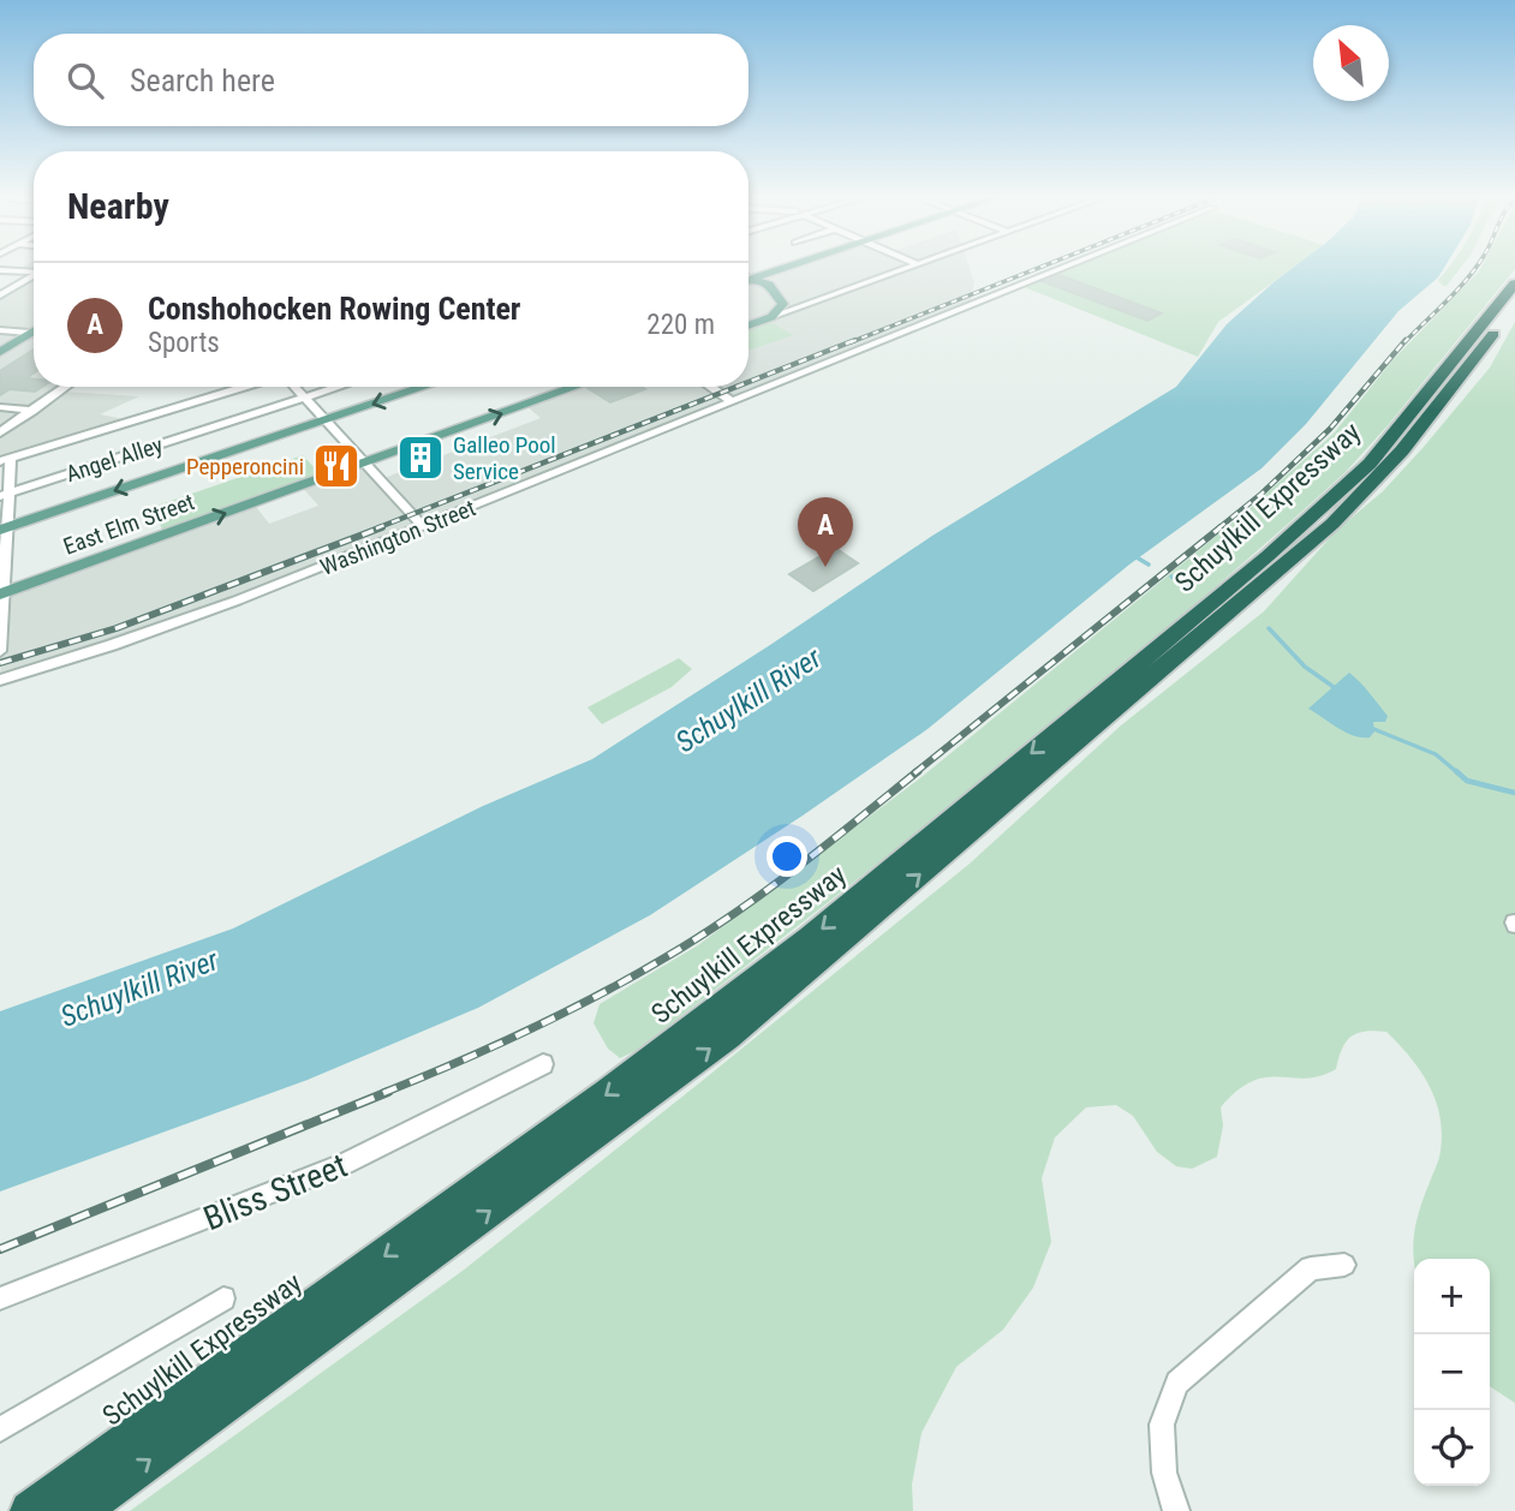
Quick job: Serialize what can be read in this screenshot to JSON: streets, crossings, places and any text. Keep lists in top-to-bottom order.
{
  "streets": {
    "highway": ["Schuylkill Expressway"],
    "main road": ["East Elm Street"],
    "street": ["Angel Alley", "Washington Street", "Bliss Street"]
  },
  "water": ["Schuylkill River"],
  "places": {
    "building": ["Galleo Pool Service"],
    "restaurant": ["Pepperoncini"]
  },
  "north": "top left",
  "page": {
    "search": "Search here",
    "heading": "Nearby",
    "list": [
      {
        "mark": "A",
        "name": "Conshohocken Rowing Center",
        "note": "Sports",
        "value": "220 m"
      }
    ],
    "pins": "A",
    "map_buttons": ["+", "−"]
  }
}
